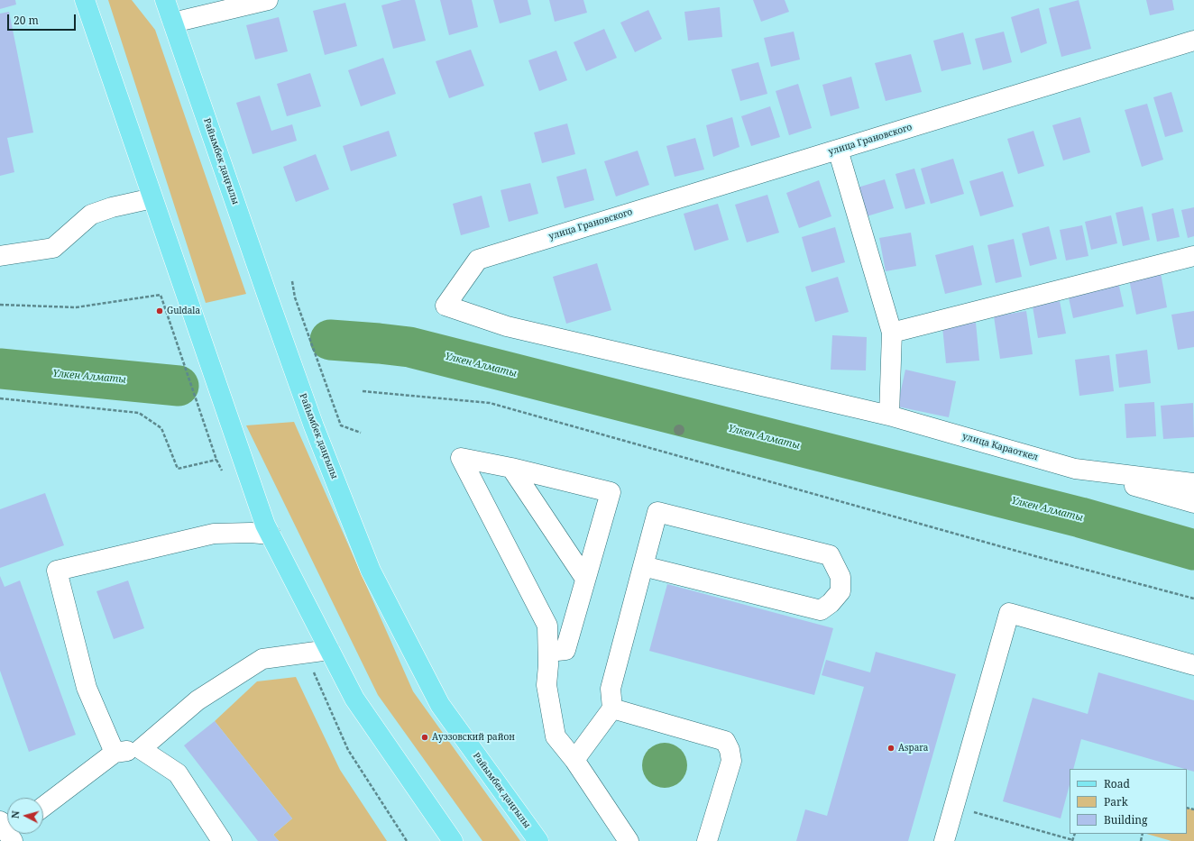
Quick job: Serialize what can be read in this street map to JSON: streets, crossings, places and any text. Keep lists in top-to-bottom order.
{
  "streets": {
    "main road": ["Райымбек даңғылы"],
    "street": ["улица Грановского", "улица Караоткел"]
  },
  "crossings": [
    ["улица Грановского", "улица Караоткел"]
  ],
  "water": ["Үлкен Алматы"],
  "places": ["Guldala", "Ауэзовский район", "Aspara"],
  "legend": ["Road", "Park", "Building"],
  "scale_bar": "20 m",
  "north": "left"
}
